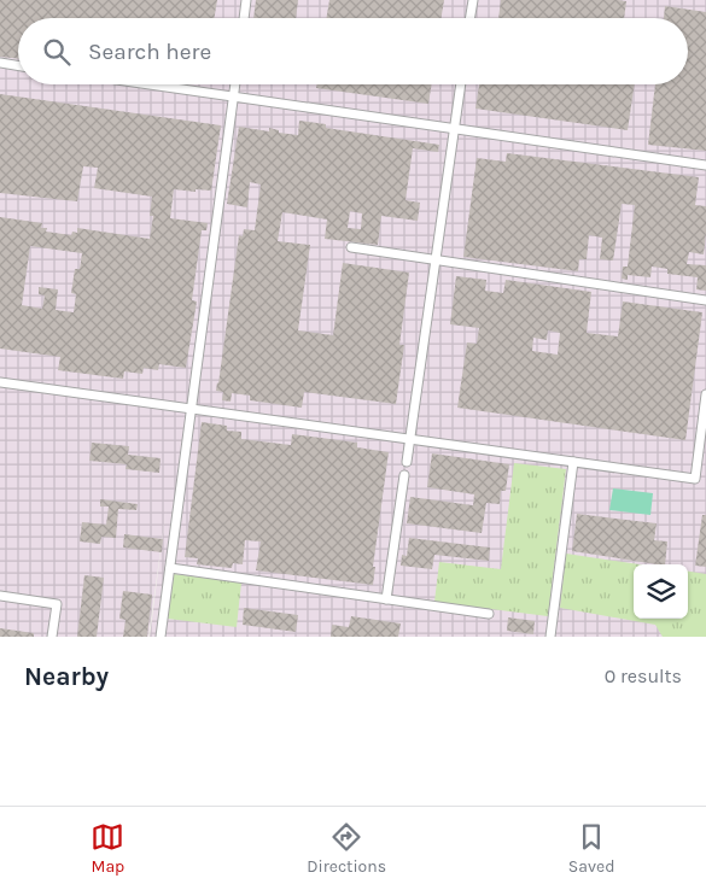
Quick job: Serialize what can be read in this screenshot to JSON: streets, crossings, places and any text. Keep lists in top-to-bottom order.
{
  "page": {
    "search": "Search here",
    "heading": ["Nearby", "0 results"],
    "nav": ["Map", "Directions", "Saved"]
  }
}
